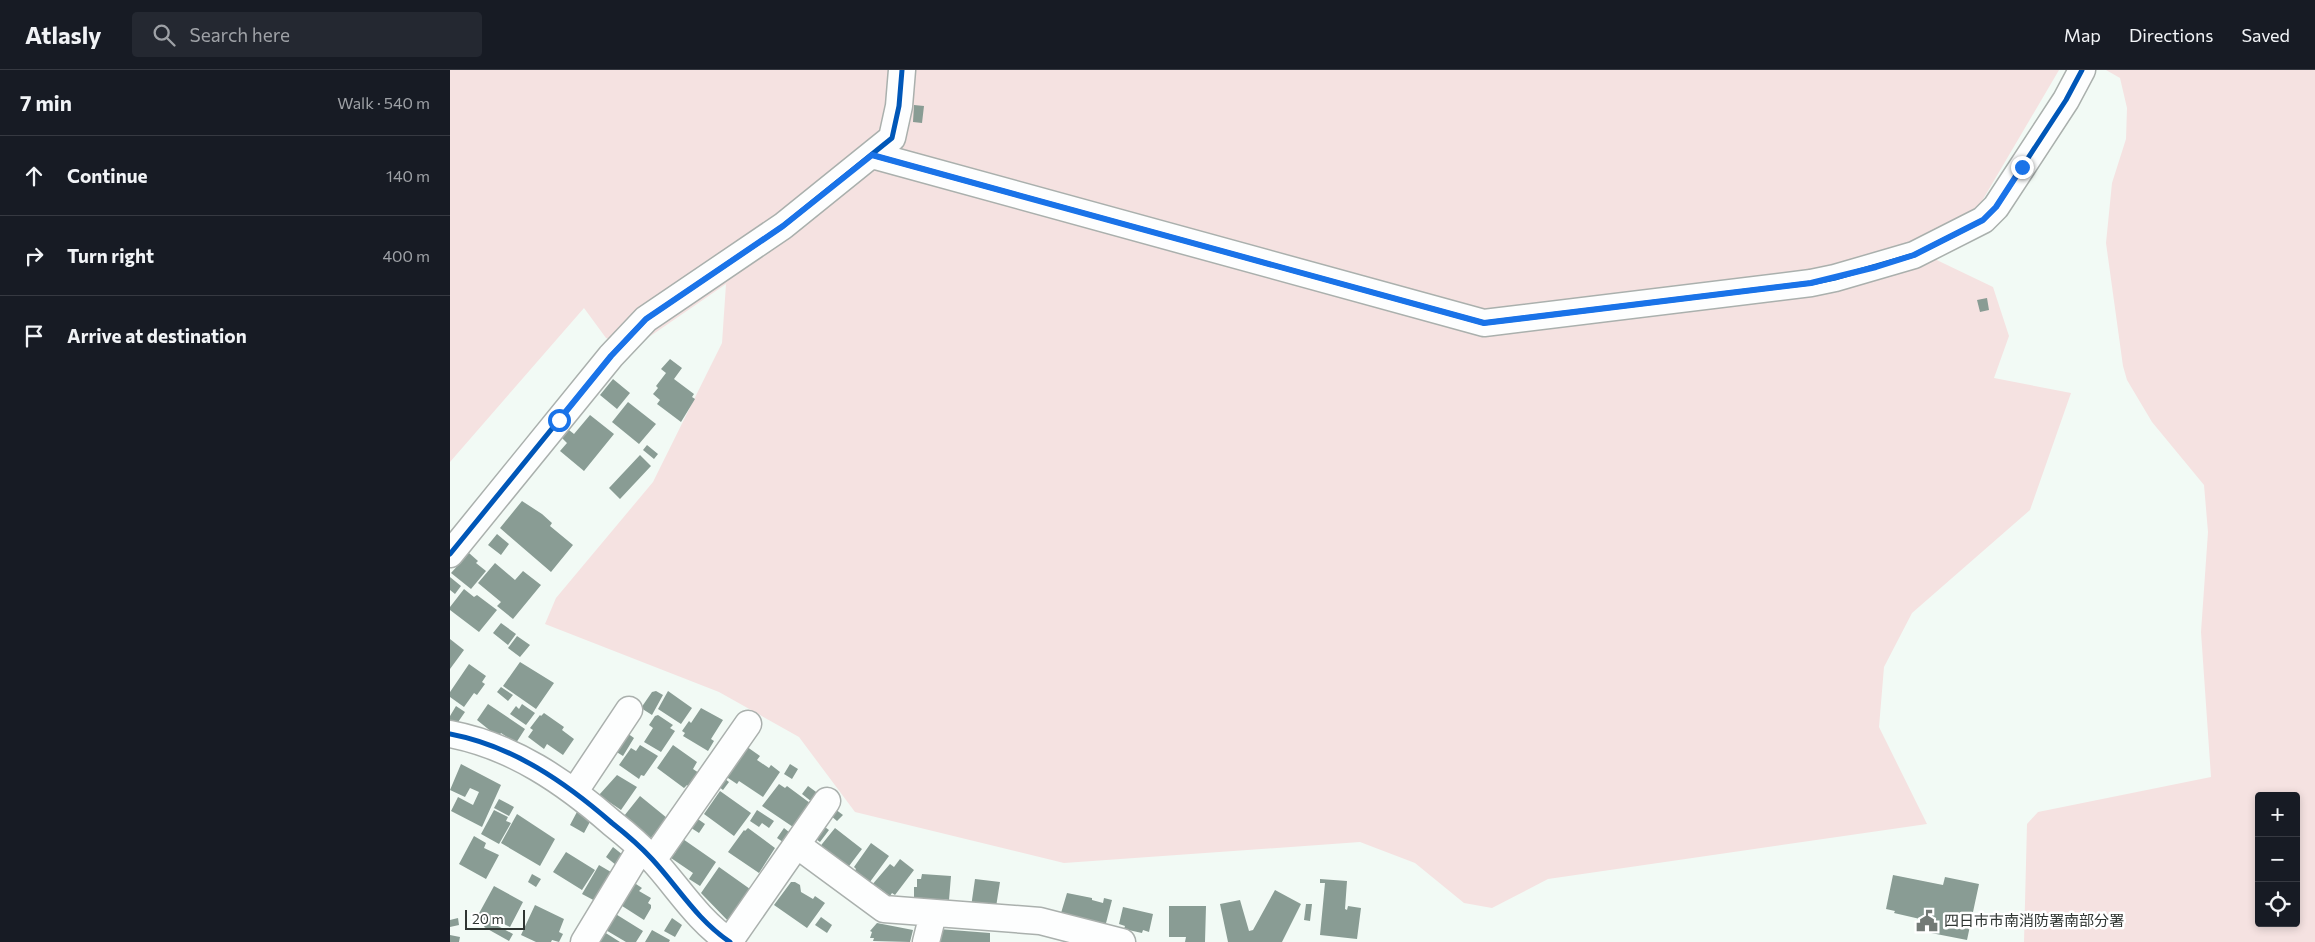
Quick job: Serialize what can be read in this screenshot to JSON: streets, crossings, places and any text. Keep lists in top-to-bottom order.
{
  "places": {
    "public building": ["四日市市南消防署南部分署"]
  },
  "scale_bar": "20 m",
  "page": {
    "header": "Atlasly",
    "search": "Search here",
    "nav": ["Map", "Directions", "Saved"],
    "heading": ["7 min", "Walk · 540 m"],
    "list": [
      ["Continue", "140 m"],
      ["Turn right", "400 m"],
      "Arrive at destination"
    ],
    "map_buttons": ["+", "−"],
    "scale": "20 m"
  }
}
